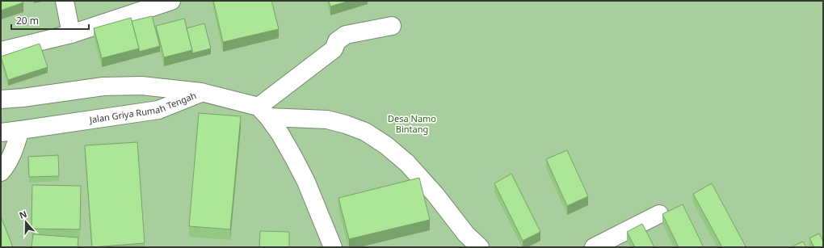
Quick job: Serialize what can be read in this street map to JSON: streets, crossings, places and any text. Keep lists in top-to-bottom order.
{
  "streets": {
    "street": ["Jalan Griya Rumah Tengah"]
  },
  "parks": ["Desa Namo Bintang"],
  "scale_bar": "20 m",
  "north": "top"
}
